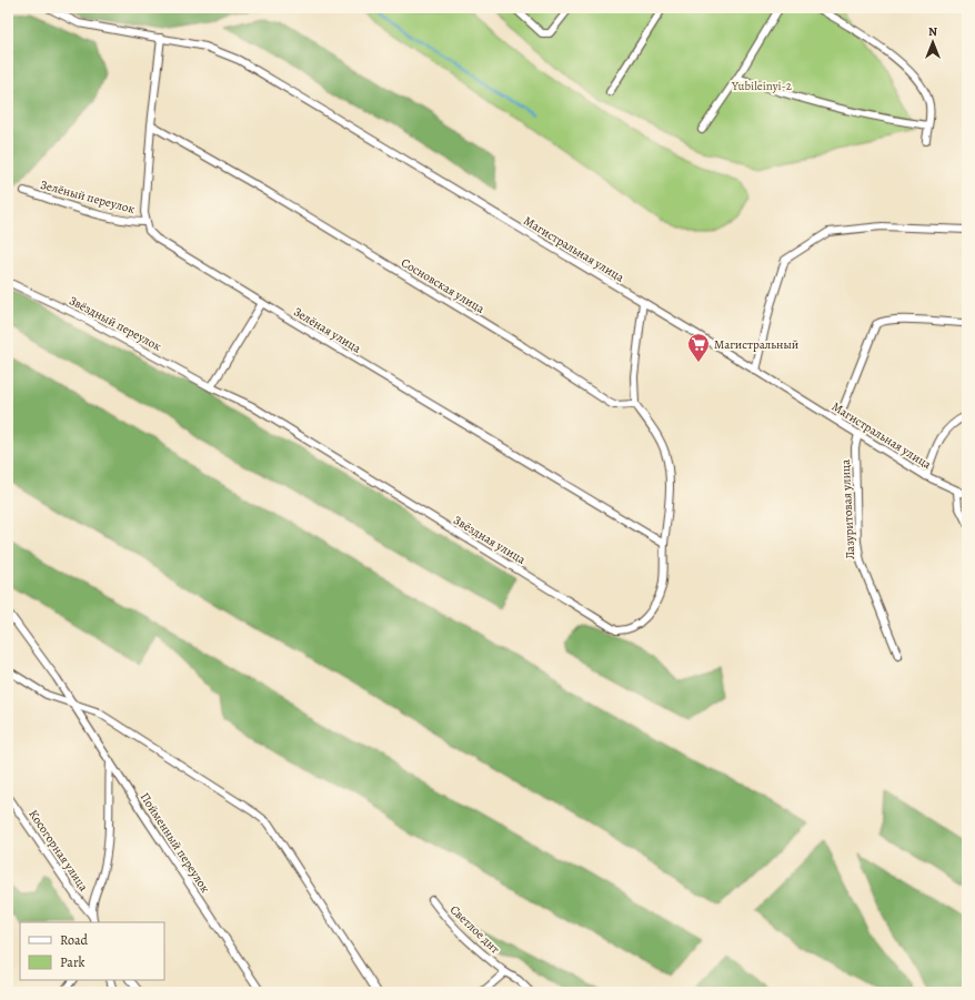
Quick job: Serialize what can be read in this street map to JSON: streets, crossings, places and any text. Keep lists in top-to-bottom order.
{
  "streets": {
    "street": [
      "Зелёный переулок",
      "Магистральная улица",
      "Сосновская улица",
      "Звёздный переулок",
      "Зелёная улица",
      "Лазуритовая улица",
      "Звёздная улица",
      "Пойменный переулок",
      "Косогорная улица",
      "Светлое днт"
    ]
  },
  "crossings": [
    ["Зелёный переулок", "Зелёная улица"],
    ["Магистральная улица", "Лазуритовая улица"],
    ["Сосновская улица", "Звёздная улица"],
    ["Звёздный переулок", "Звёздная улица"],
    ["Зелёная улица", "Звёздная улица"]
  ],
  "parks": ["Yubileinyi-2"],
  "places": {
    "supermarket": ["Магистральный"]
  },
  "legend": ["Road", "Park"],
  "north": "top"
}
